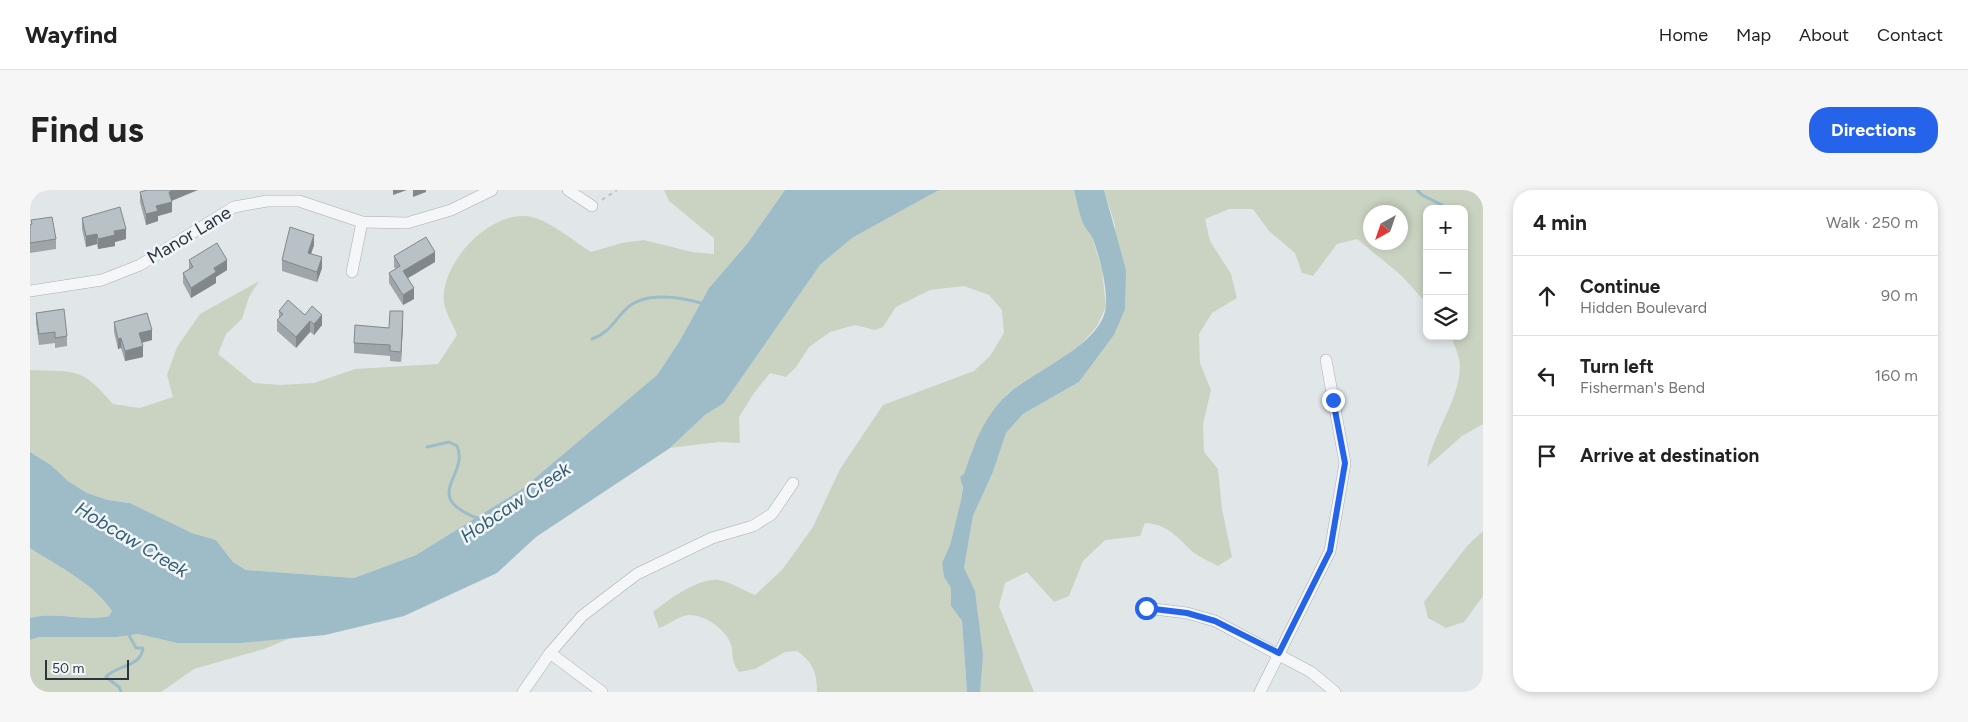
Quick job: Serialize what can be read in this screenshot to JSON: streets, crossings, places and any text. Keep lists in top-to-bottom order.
{
  "streets": {
    "street": ["Manor Lane"]
  },
  "water": ["Hobcaw Creek"],
  "scale_bar": "50 m",
  "north": "bottom left",
  "page": {
    "header": "Wayfind",
    "nav": [
      "Home",
      "Map",
      "About",
      "Contact"
    ],
    "buttons": "Directions",
    "title": "Find us",
    "heading": ["4 min", "Walk · 250 m"],
    "map_buttons": ["+", "−"],
    "list": [
      ["Continue", "Hidden Boulevard", "90 m"],
      ["Turn left", "Fisherman's Bend", "160 m"],
      "Arrive at destination"
    ],
    "scale": "50 m"
  }
}
